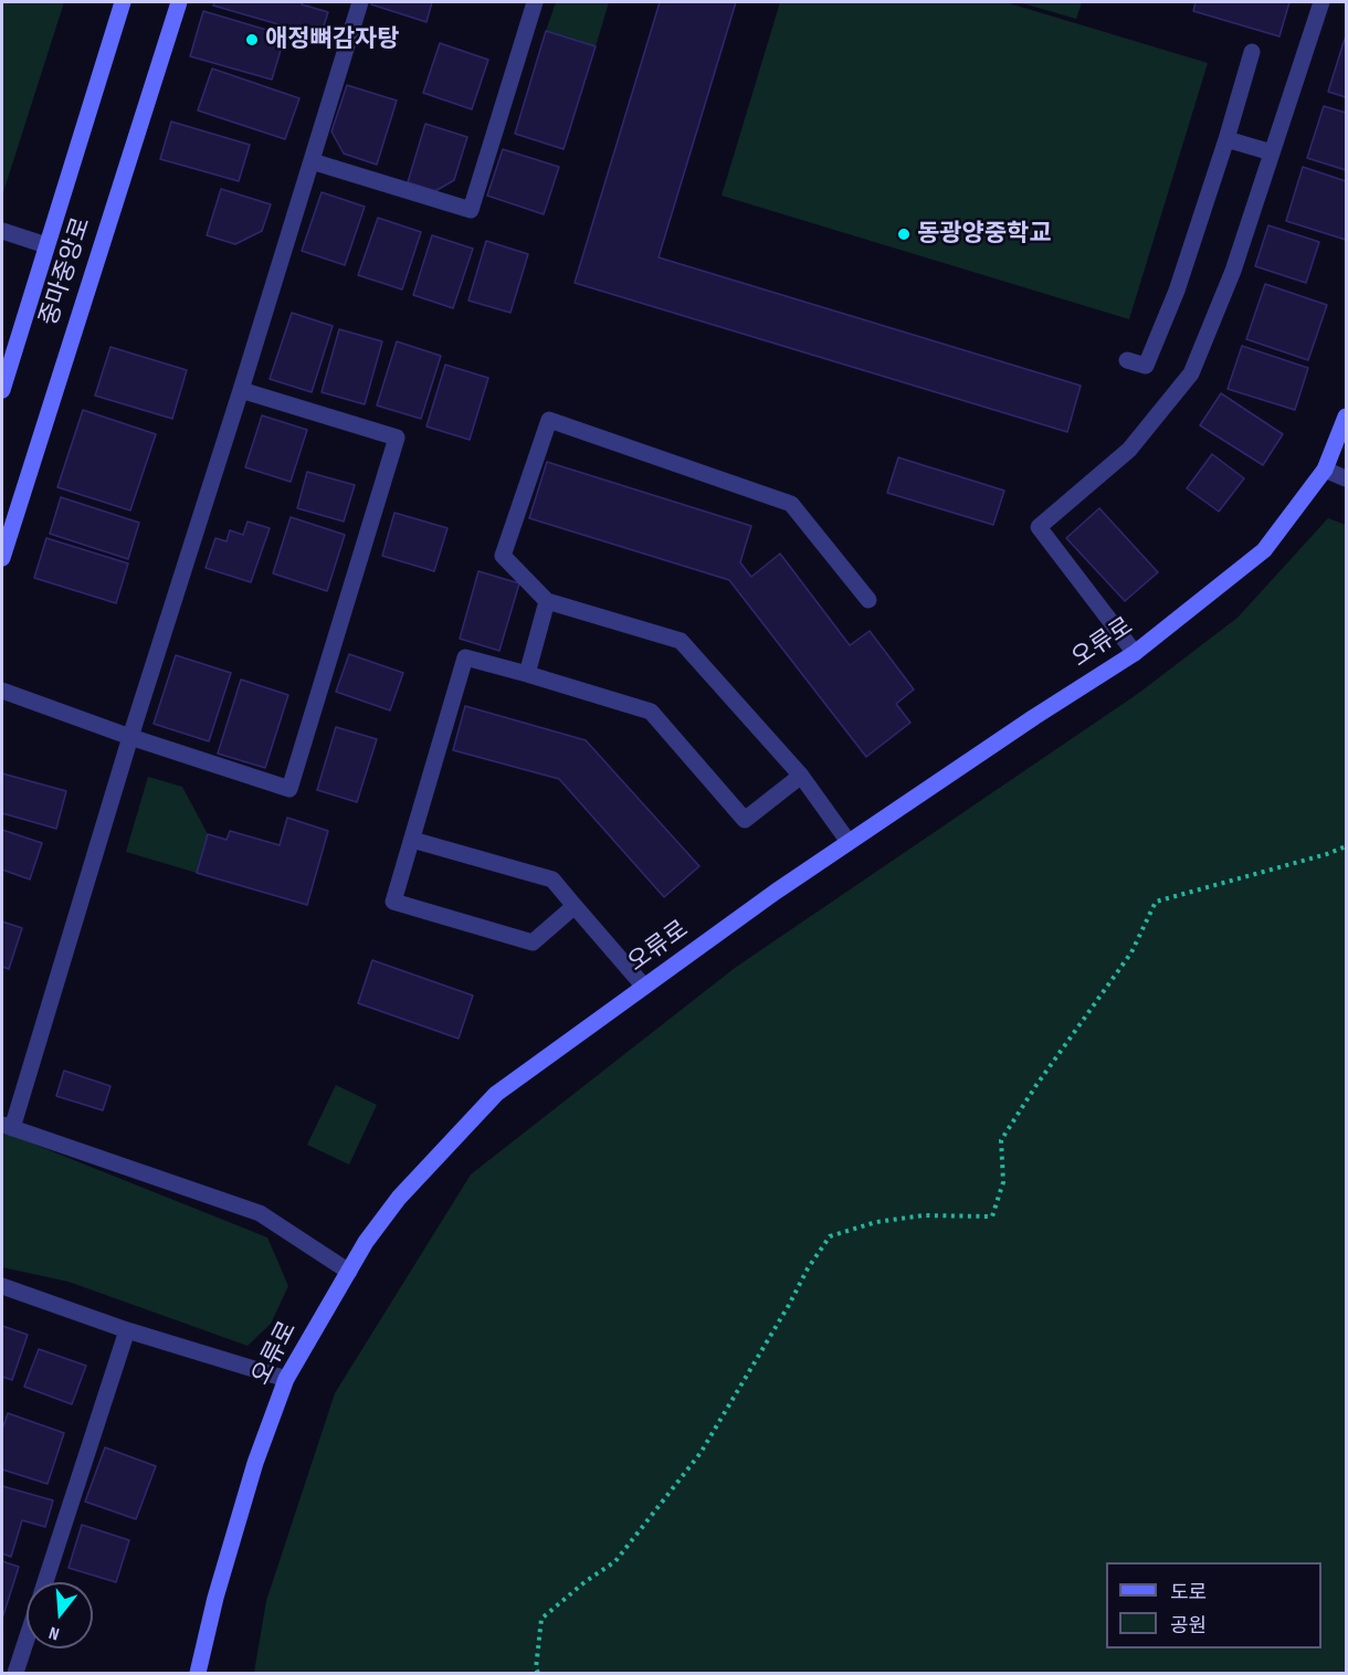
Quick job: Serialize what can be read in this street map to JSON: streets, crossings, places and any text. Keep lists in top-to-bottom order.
{
  "streets": {
    "street": ["중마중앙로", "오류로"]
  },
  "places": ["애정뼈감자탕", "동광양중학교"],
  "legend": ["도로", "공원"],
  "north": "bottom"
}
